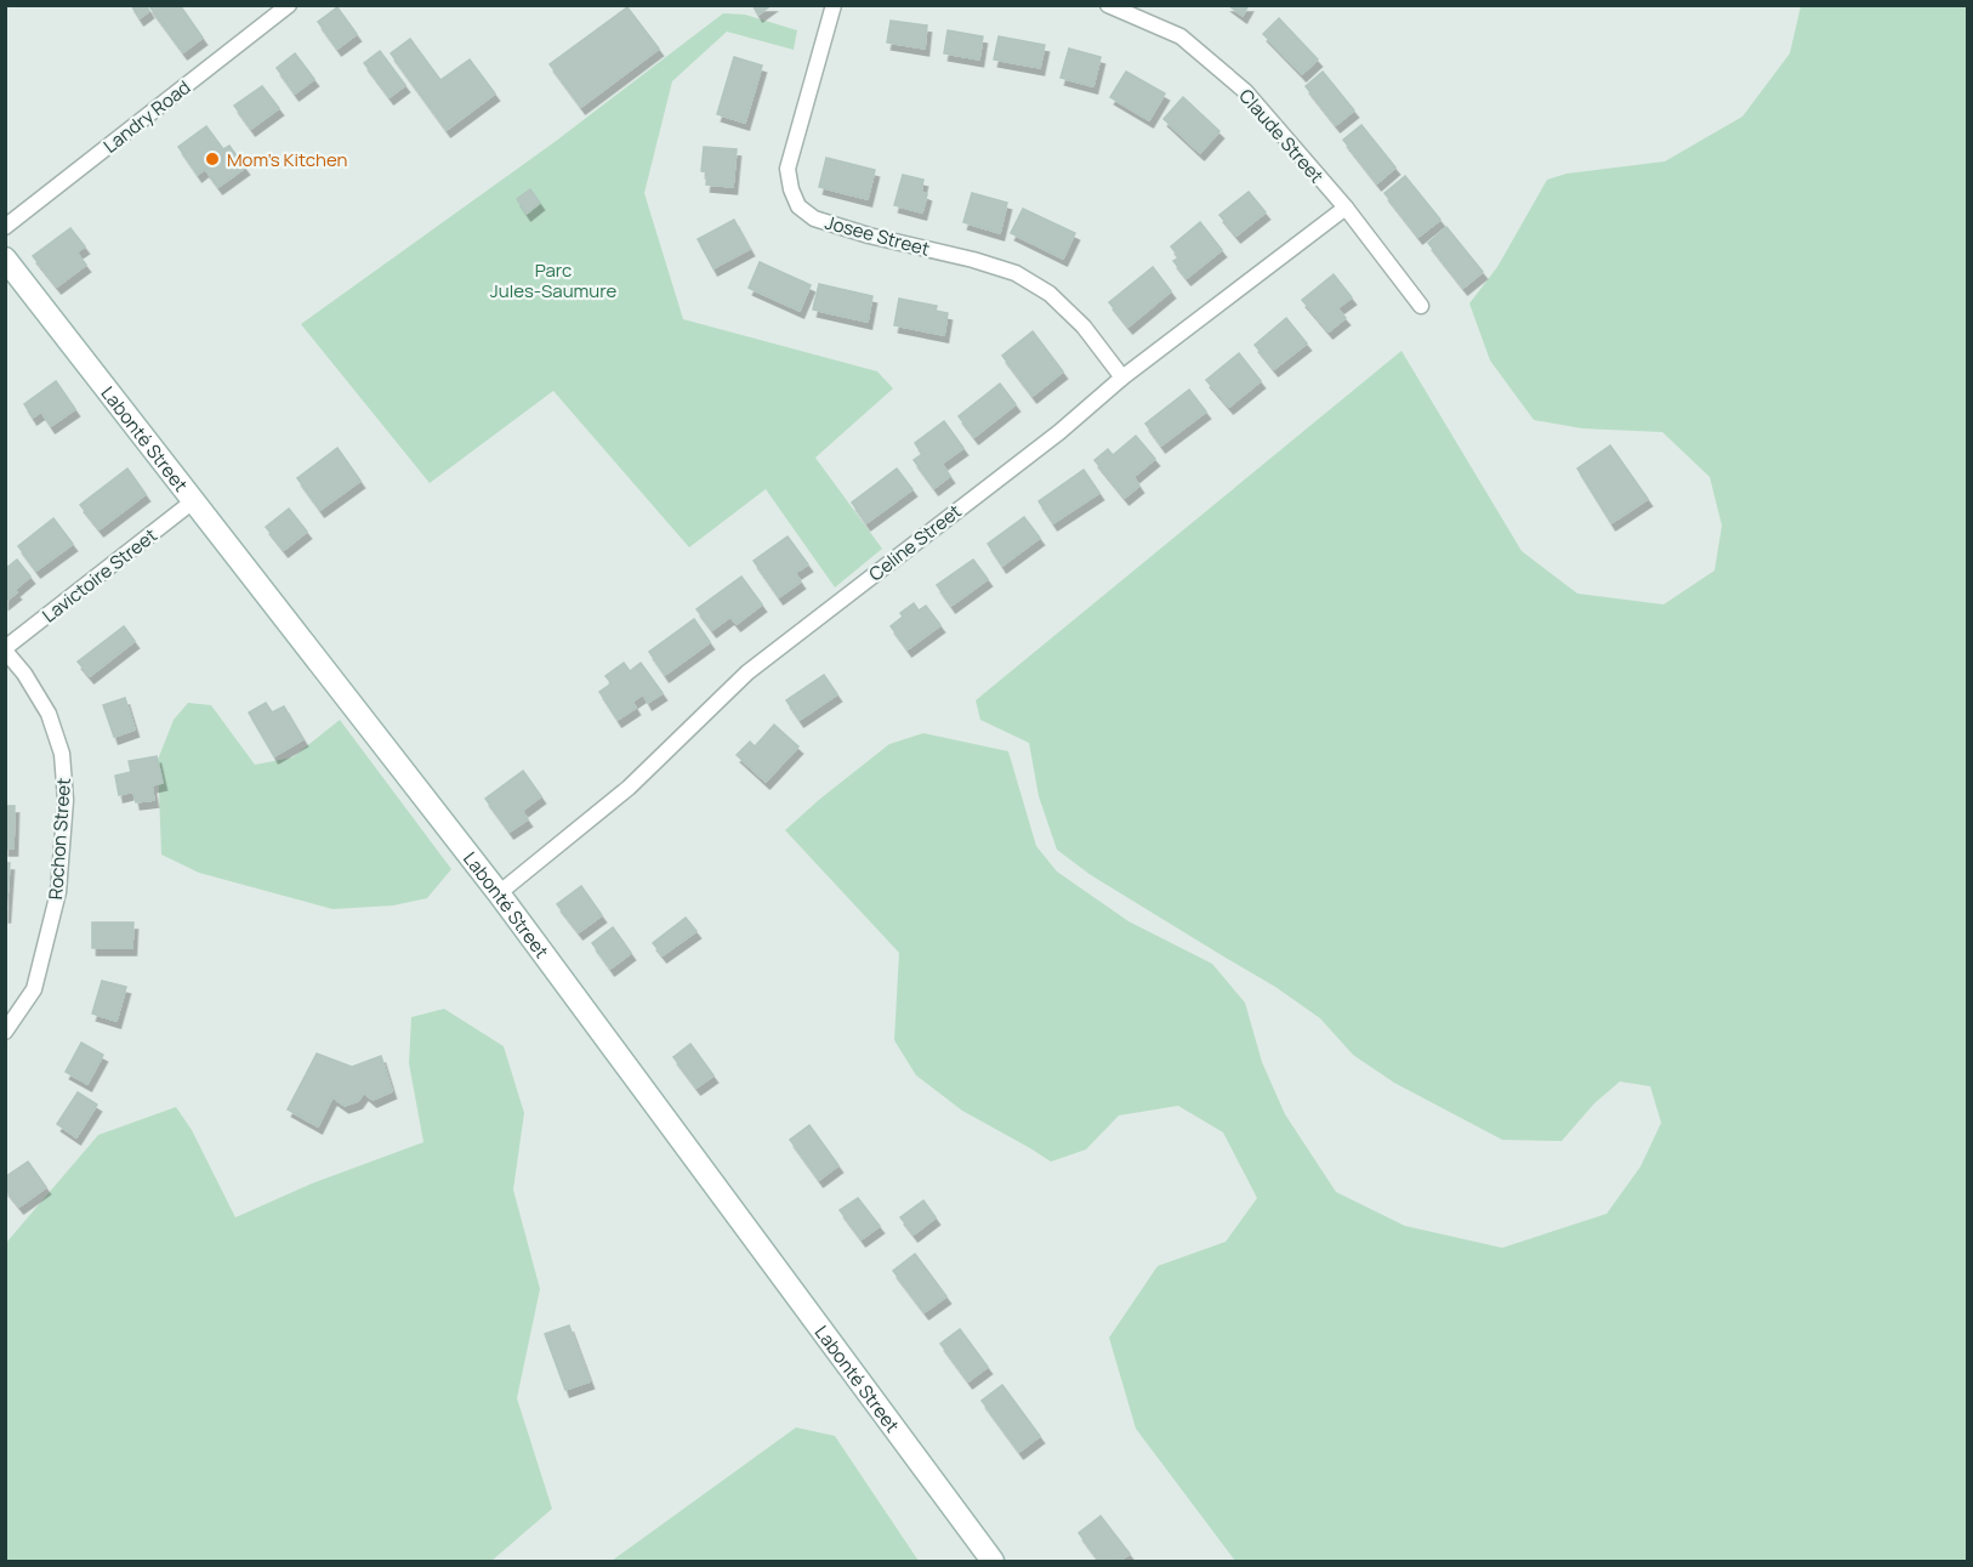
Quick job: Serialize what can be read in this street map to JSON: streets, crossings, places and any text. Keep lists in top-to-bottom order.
{
  "streets": {
    "street": [
      "Landry Road",
      "Claude Street",
      "Josee Street",
      "Labonté Street",
      "Celine Street",
      "Lavictoire Street",
      "Rochon Street"
    ]
  },
  "crossings": [
    ["Claude Street", "Celine Street"],
    ["Josee Street", "Celine Street"],
    ["Labonté Street", "Celine Street"],
    ["Labonté Street", "Lavictoire Street"],
    ["Lavictoire Street", "Rochon Street"]
  ],
  "parks": ["Parc Jules-Saumure"],
  "places": ["Mom's Kitchen"]
}
